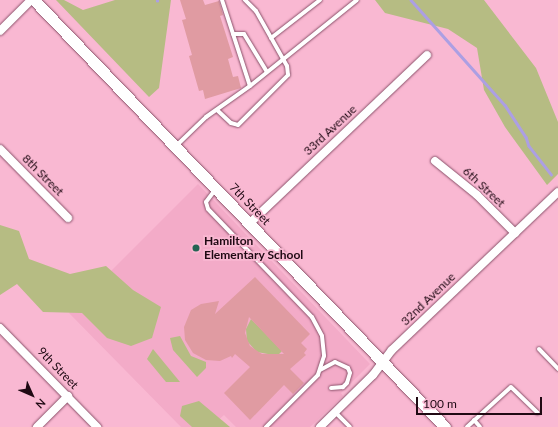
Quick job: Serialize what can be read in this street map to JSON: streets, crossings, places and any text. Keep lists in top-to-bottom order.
{
  "streets": {
    "street": [
      "33rd Avenue",
      "8th Street",
      "6th Street",
      "7th Street",
      "32nd Avenue",
      "9th Street"
    ]
  },
  "crossings": [
    ["33rd Avenue", "7th Street"],
    ["6th Street", "32nd Avenue"],
    ["7th Street", "32nd Avenue"]
  ],
  "places": ["Hamilton Elementary School"],
  "scale_bar": "100 m",
  "north": "bottom right"
}
